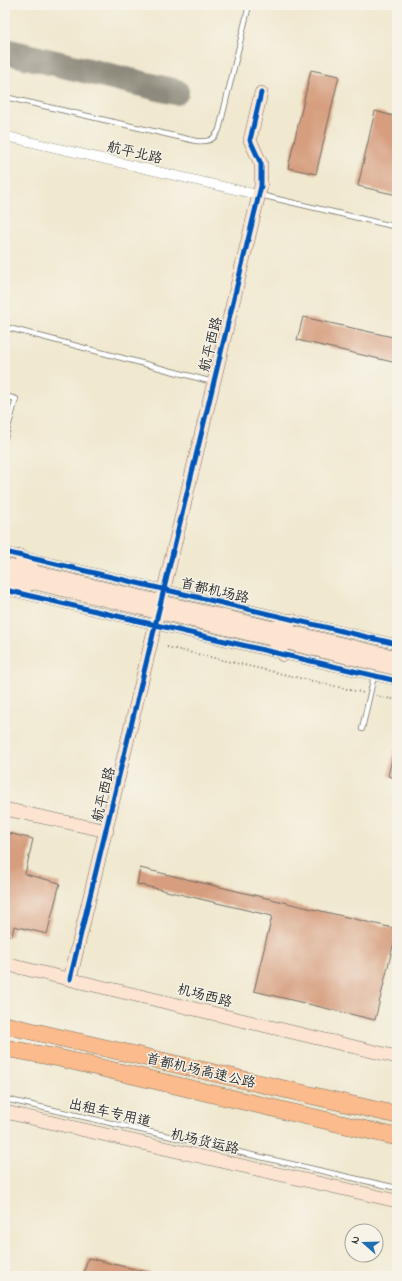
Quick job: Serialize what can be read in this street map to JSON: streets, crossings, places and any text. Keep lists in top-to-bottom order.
{
  "streets": {
    "highway": ["首都机场高速公路"],
    "street": [
      "航平北路",
      "航平西路",
      "首都机场路",
      "机场西路",
      "机场货运路"
    ],
    "lane": ["出租车专用道"]
  },
  "crossings": [
    ["航平北路", "航平西路"],
    ["航平西路", "首都机场路"],
    ["航平西路", "机场西路"]
  ],
  "north": "left"
}
